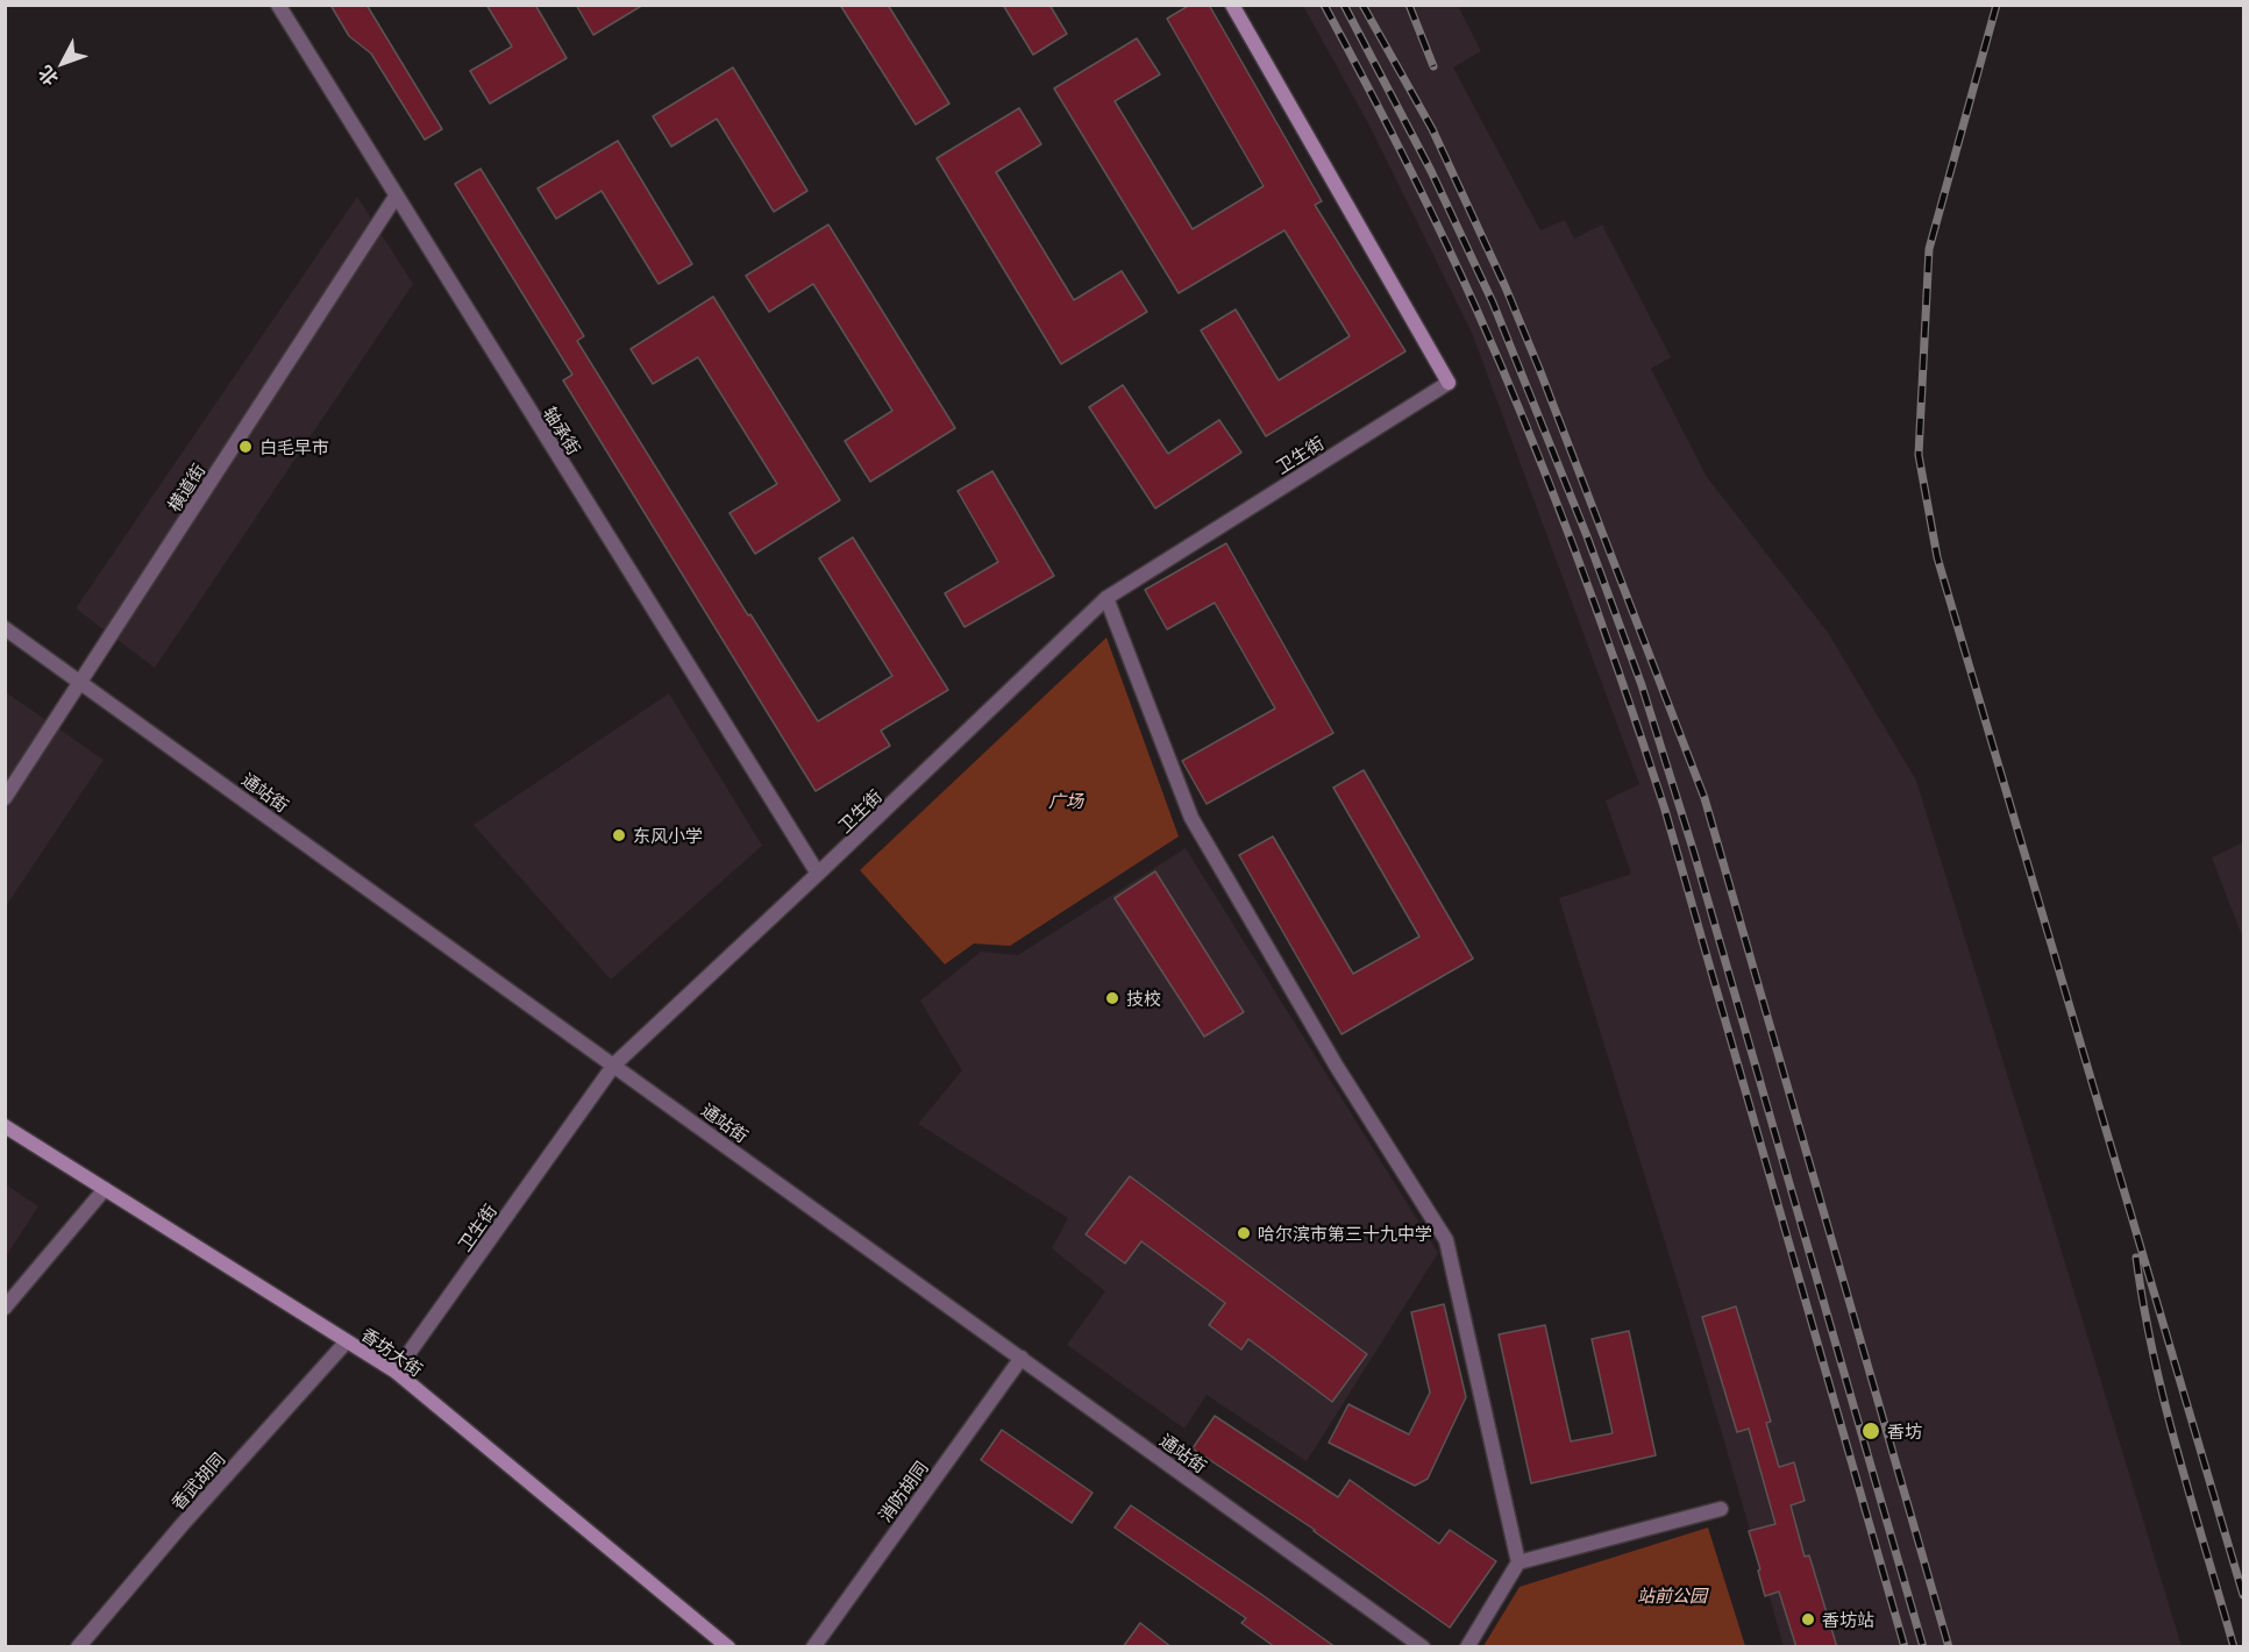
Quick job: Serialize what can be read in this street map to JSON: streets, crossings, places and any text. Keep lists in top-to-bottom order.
{
  "streets": {
    "main road": ["香坊大街"],
    "street": [
      "轴承街",
      "卫生街",
      "横道街",
      "通站街",
      "香武胡同",
      "消防胡同"
    ]
  },
  "crossings": [
    ["轴承街", "卫生街"],
    ["轴承街", "横道街"],
    ["卫生街", "通站街"],
    ["卫生街", "香坊大街"],
    ["横道街", "通站街"],
    ["通站街", "消防胡同"],
    ["香坊大街", "香武胡同"]
  ],
  "parks": ["广场", "站前公园"],
  "places": [
    "白毛早市",
    "东风小学",
    "技校",
    "哈尔滨市第三十九中学",
    "香坊",
    "香坊站"
  ],
  "north": "bottom left"
}
